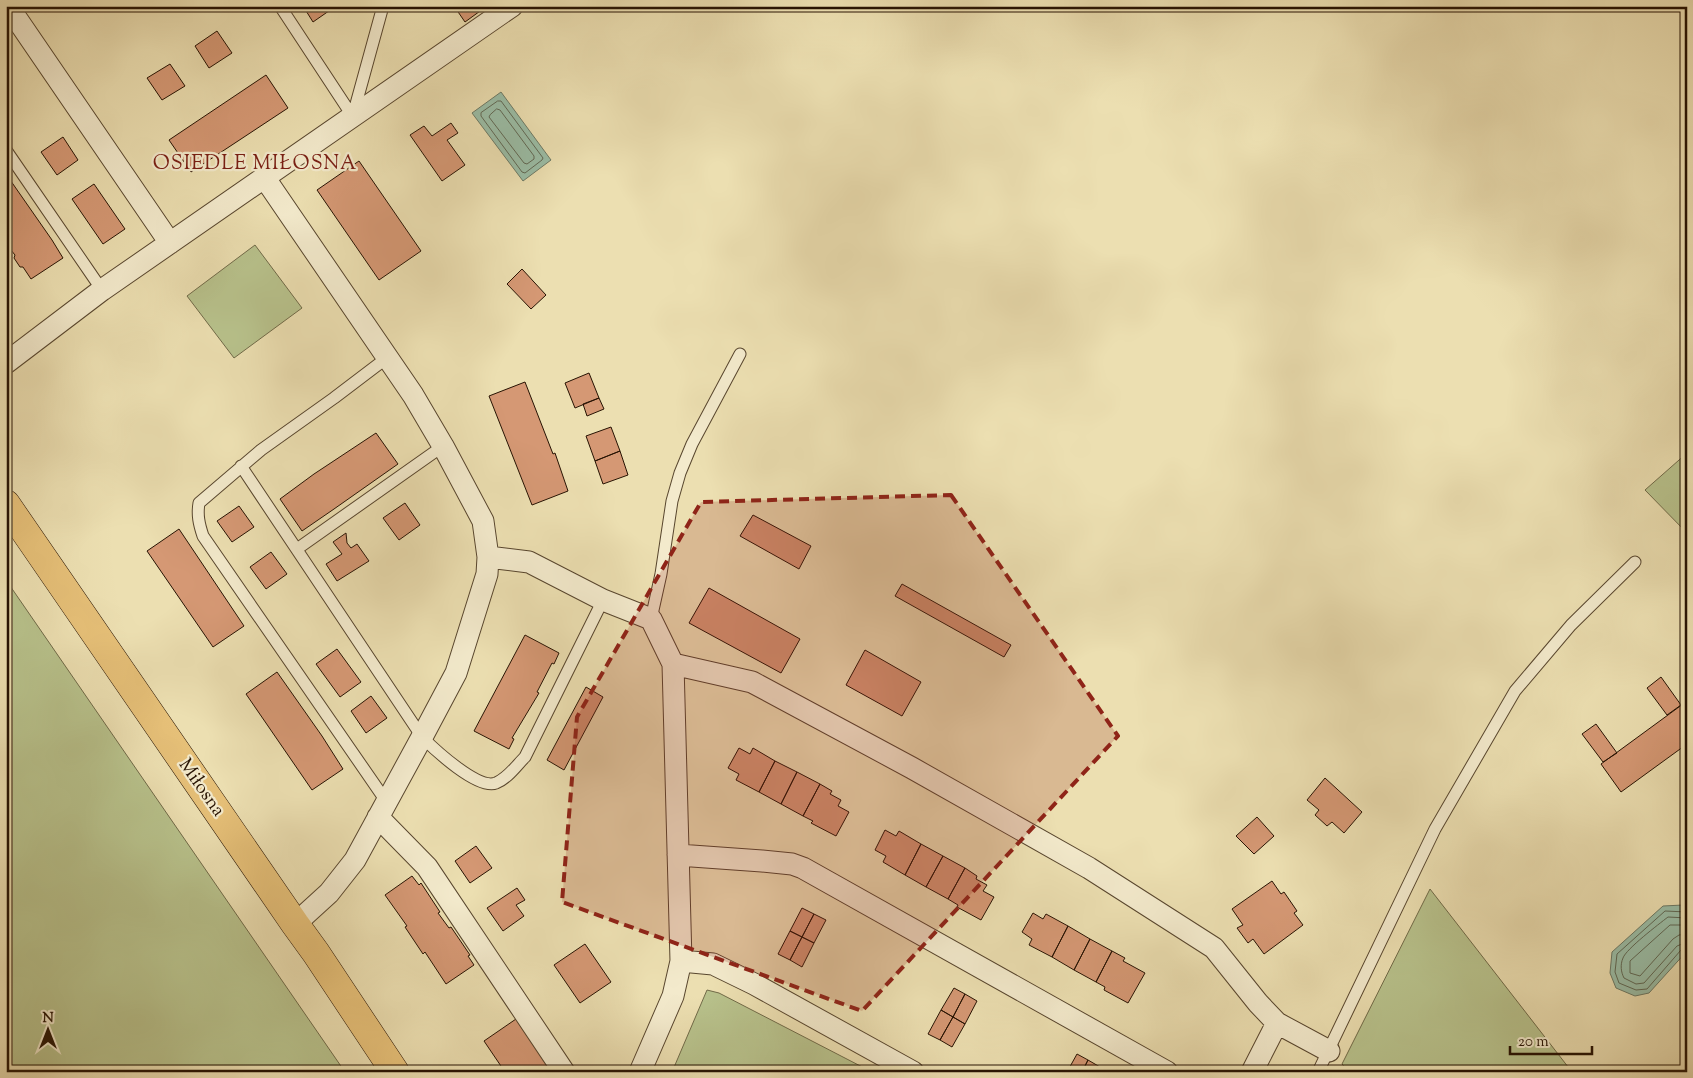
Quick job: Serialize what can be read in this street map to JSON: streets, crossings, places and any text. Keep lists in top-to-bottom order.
{
  "streets": {
    "main road": ["Miłosna"]
  },
  "districts": ["OSIEDLE MIŁOSNA"],
  "scale_bar": "20 m",
  "north": "top"
}
